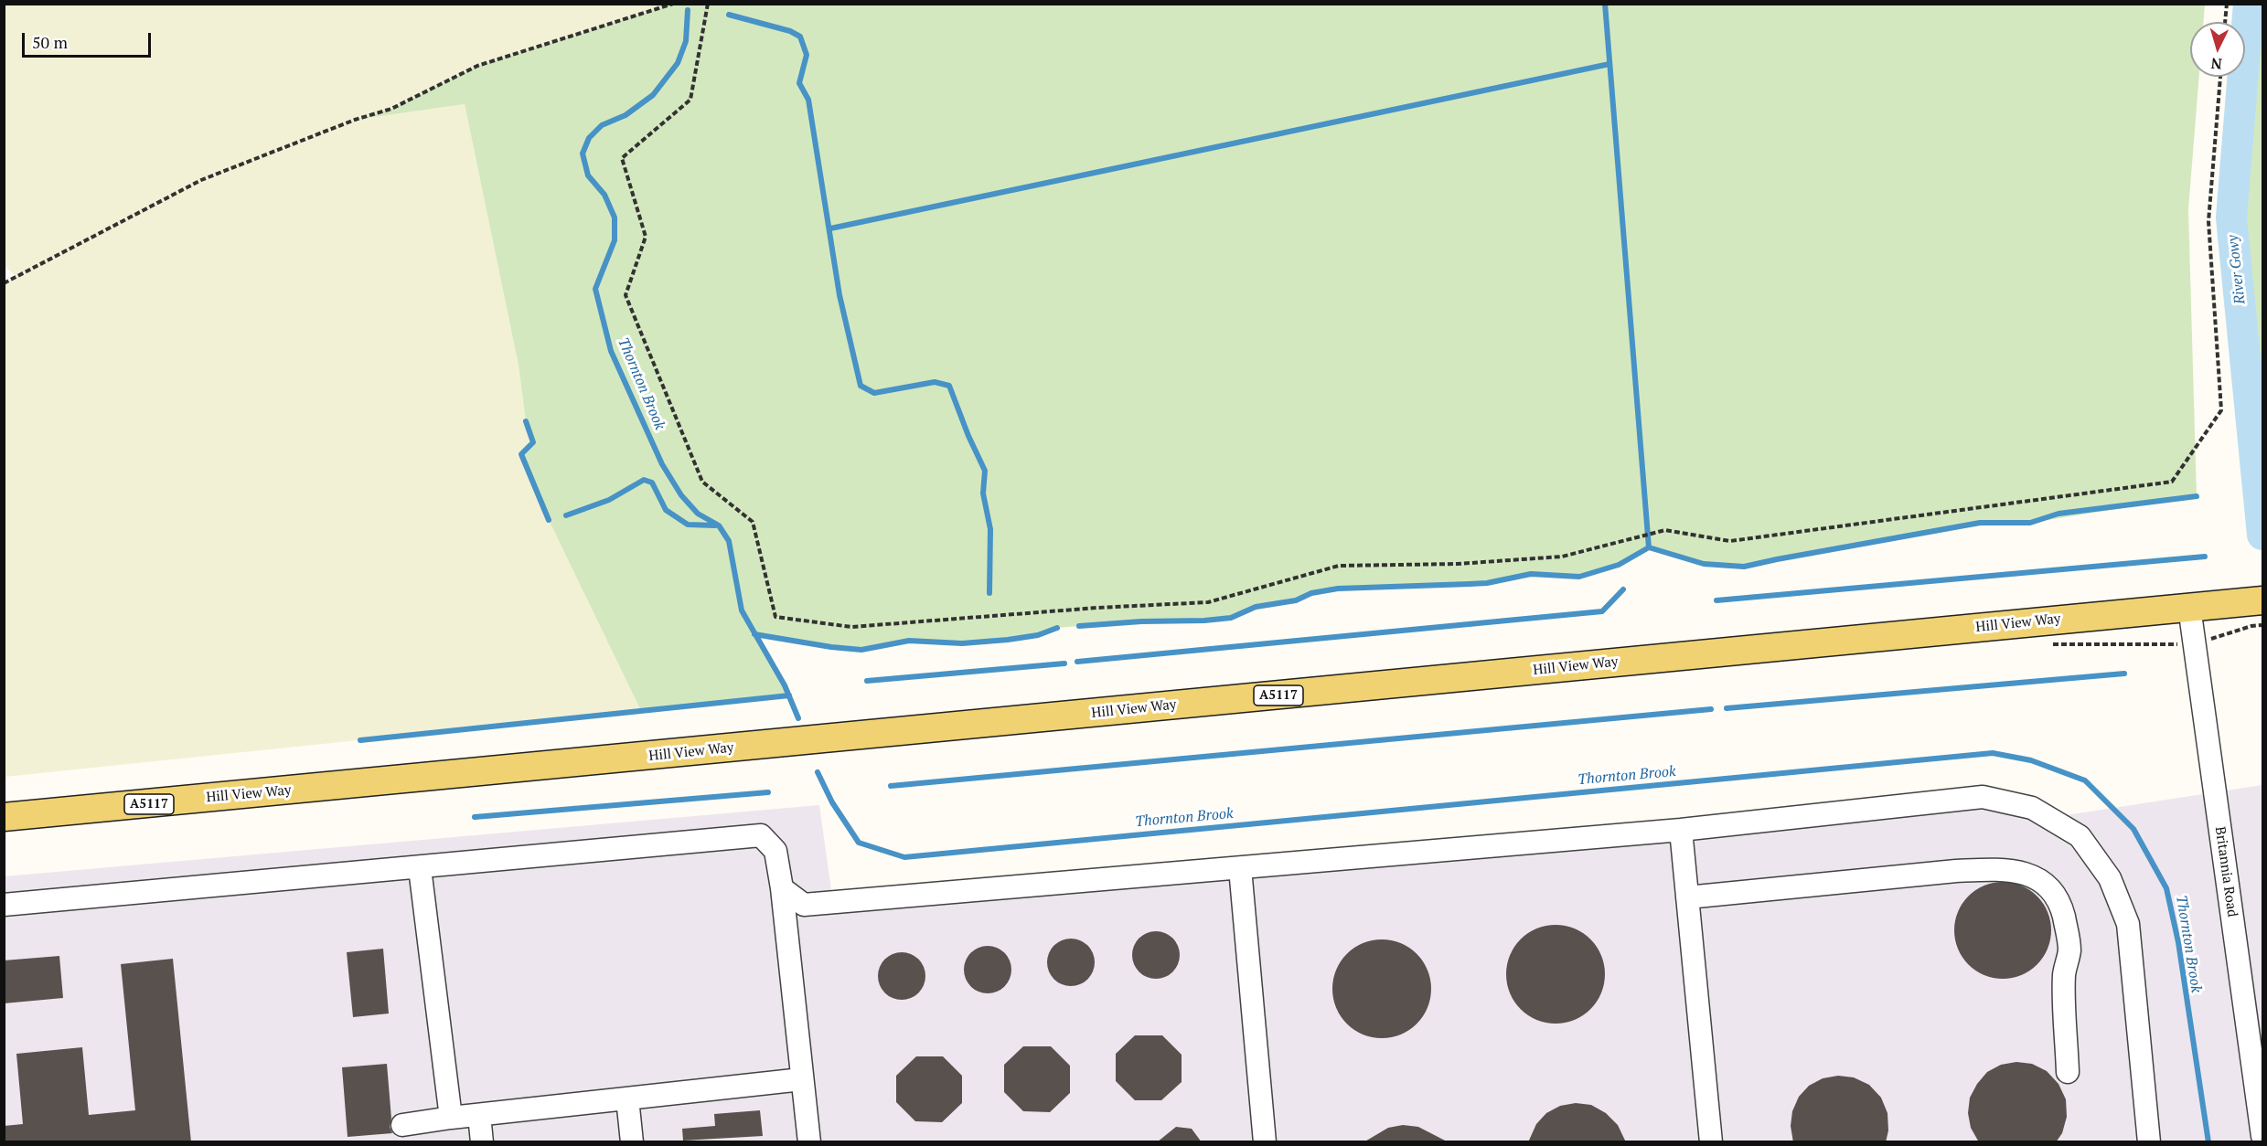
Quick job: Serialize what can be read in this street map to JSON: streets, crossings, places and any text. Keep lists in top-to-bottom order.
{
  "streets": {
    "main road": ["Hill View Way", "A5117"],
    "street": ["Britannia Road"]
  },
  "crossings": [
    ["Hill View Way", "Britannia Road"]
  ],
  "water": ["River Gowy", "Thornton Brook"],
  "scale_bar": "50 m",
  "north": "bottom"
}
